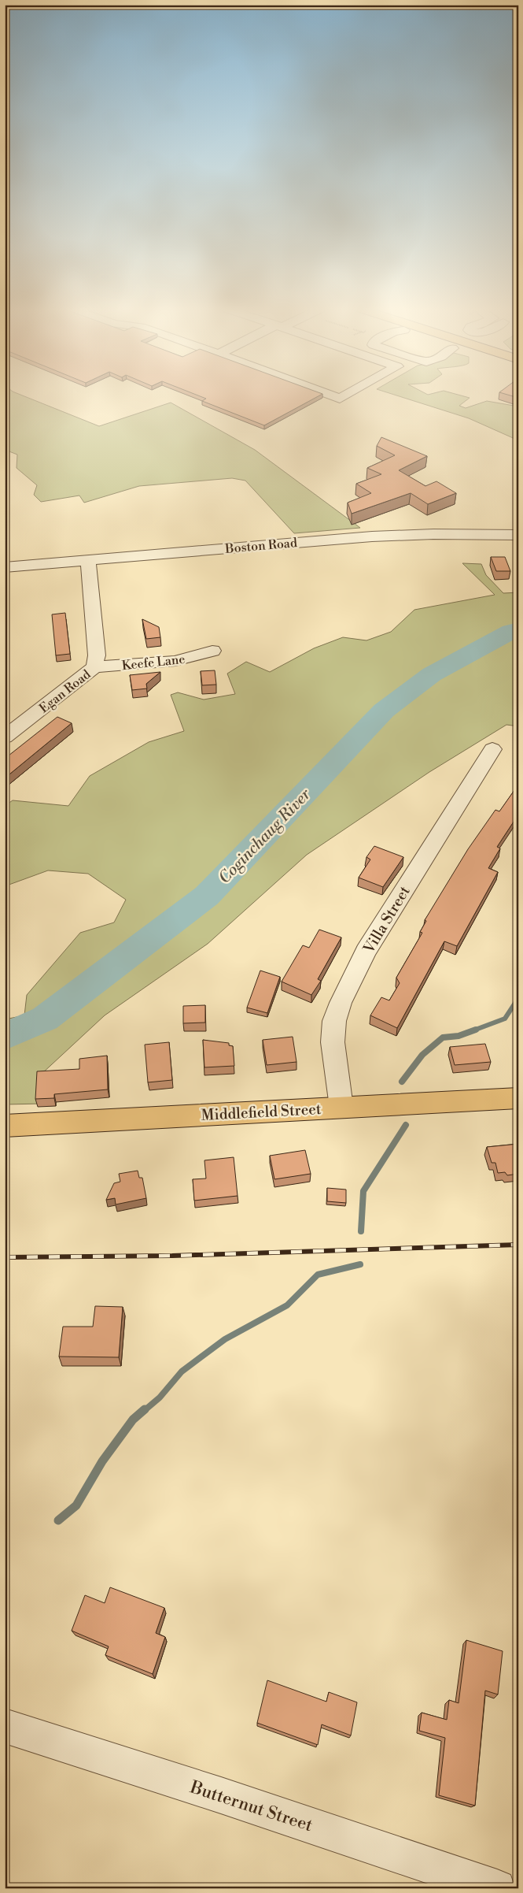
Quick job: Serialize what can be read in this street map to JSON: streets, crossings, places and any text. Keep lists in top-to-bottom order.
{
  "streets": {
    "main road": ["Middlefield Street"],
    "street": [
      "Boston Road",
      "Keefe Lane",
      "Egan Road",
      "Villa Street",
      "Butternut Street"
    ]
  },
  "crossings": [
    ["Boston Road", "Egan Road"],
    ["Keefe Lane", "Egan Road"],
    ["Villa Street", "Middlefield Street"]
  ],
  "water": ["Coginchaug River"]
}
